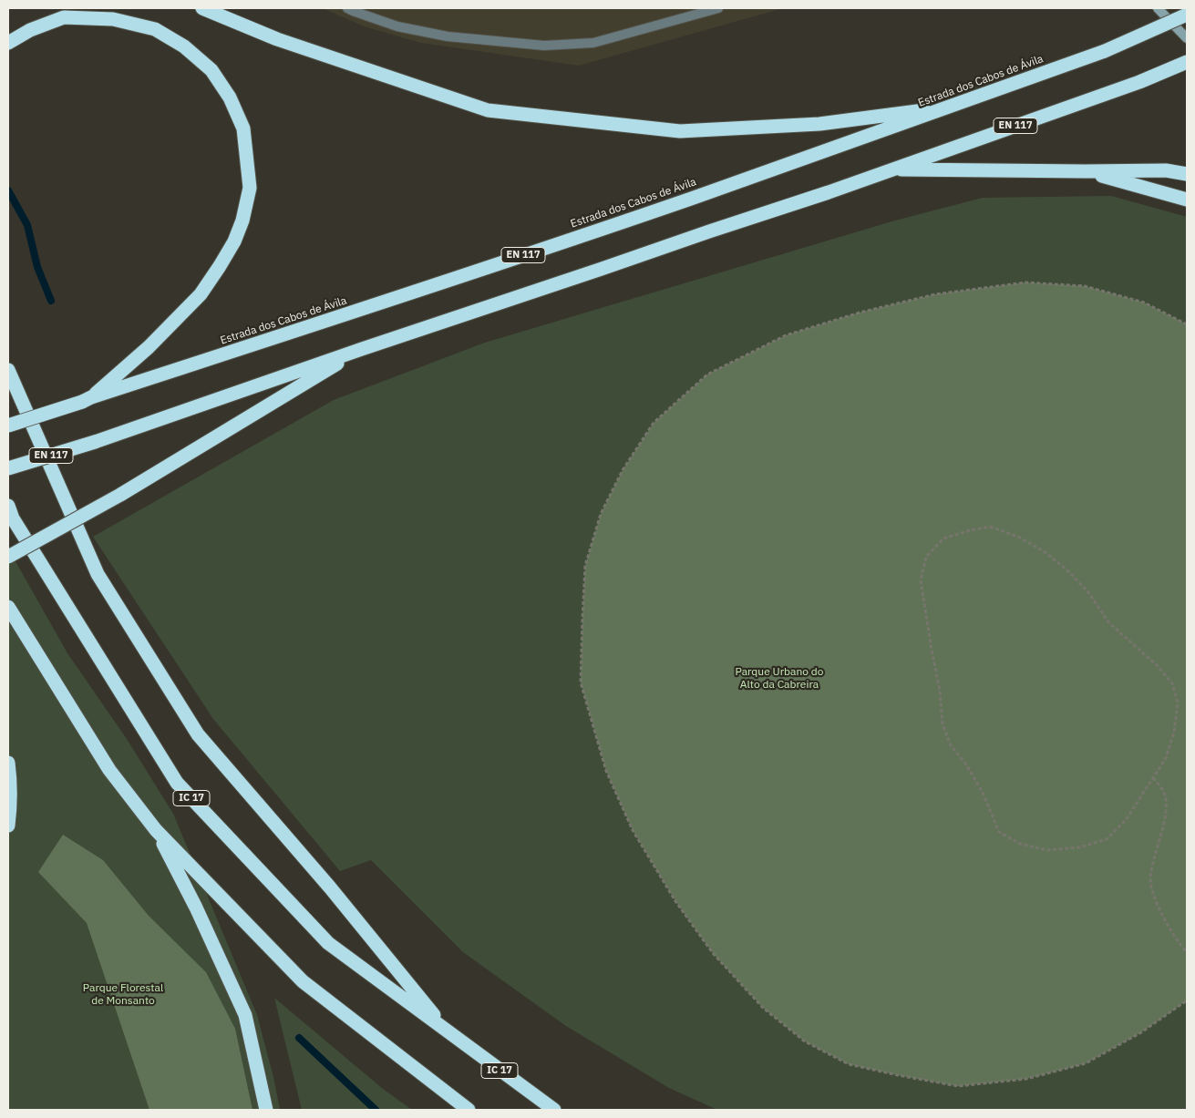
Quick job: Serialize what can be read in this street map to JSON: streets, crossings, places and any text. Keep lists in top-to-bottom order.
{
  "streets": {
    "highway": ["Estrada dos Cabos de Ávila", "EN 117", "IC 17"]
  },
  "crossings": [
    ["Estrada dos Cabos de Ávila", "EN 117"]
  ],
  "parks": ["Parque Urbano do Alto da Cabreira", "Parque Florestal de Monsanto"]
}
